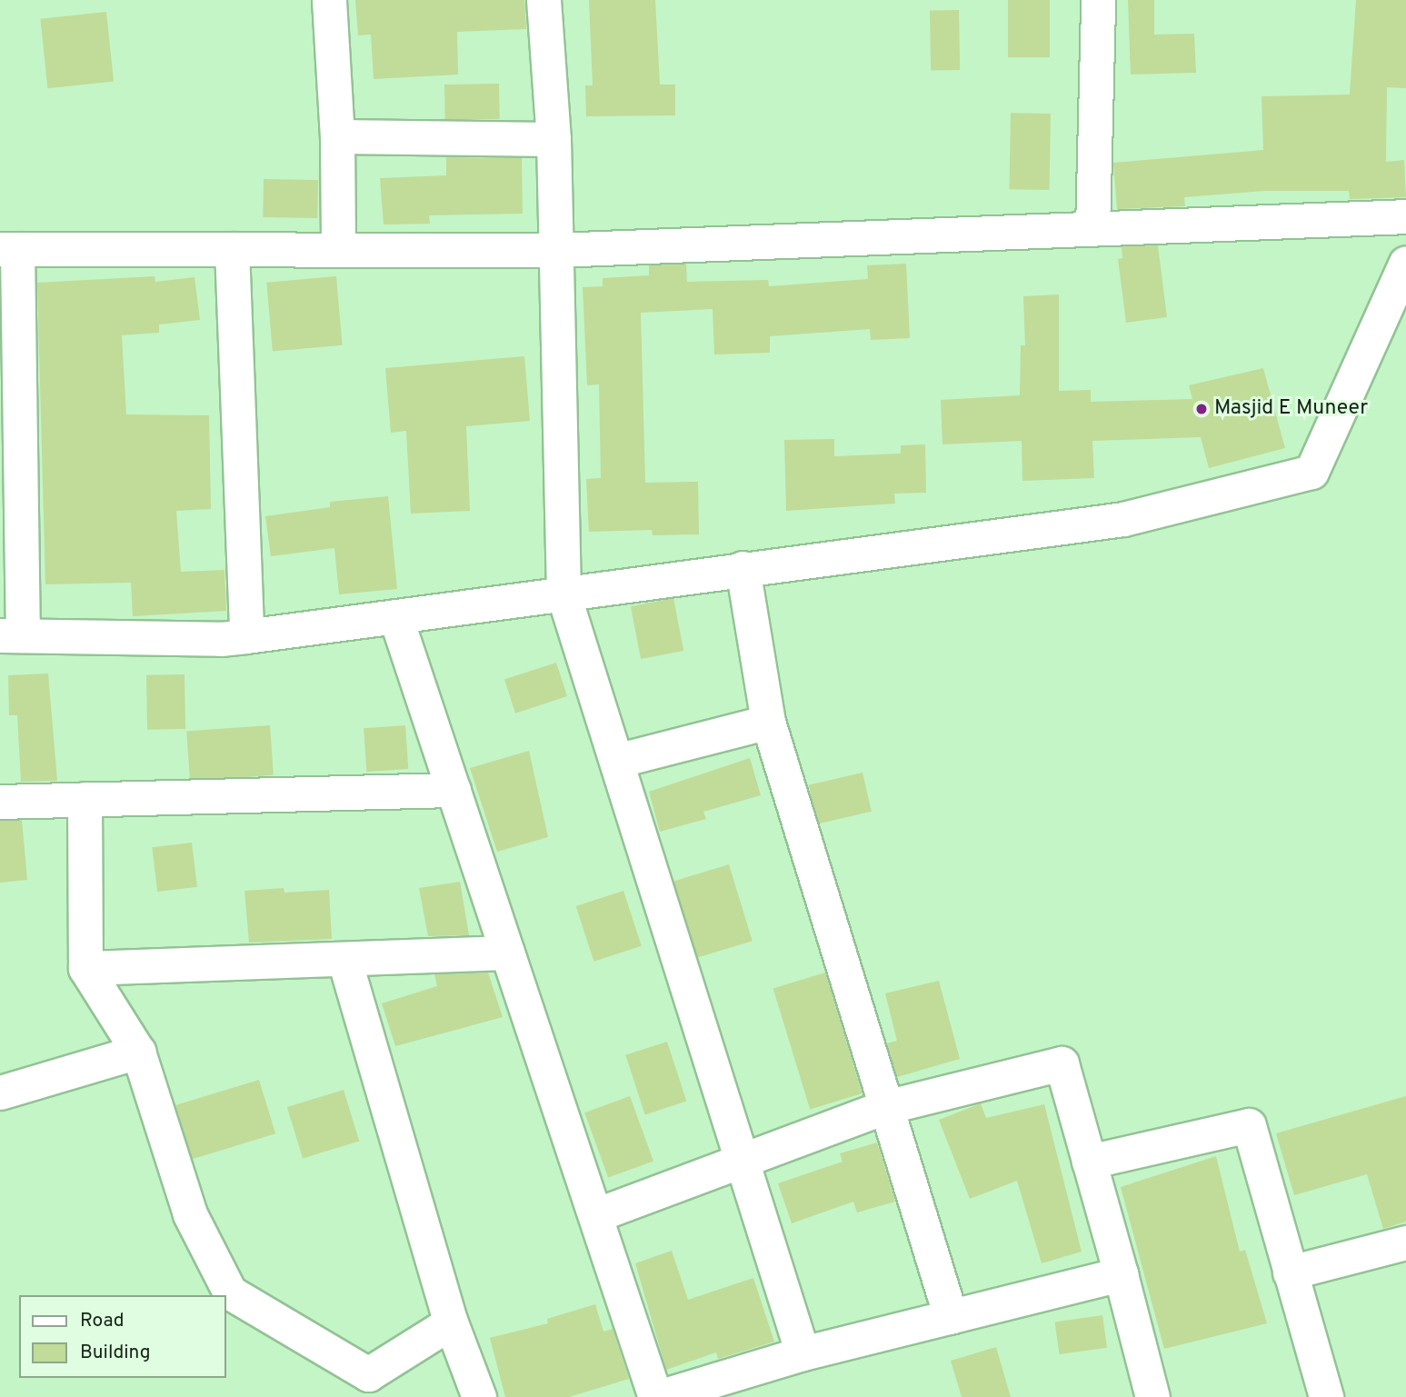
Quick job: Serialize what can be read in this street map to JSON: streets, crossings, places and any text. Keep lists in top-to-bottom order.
{
  "places": ["Masjid E Muneer"],
  "legend": ["Road", "Building"]
}
